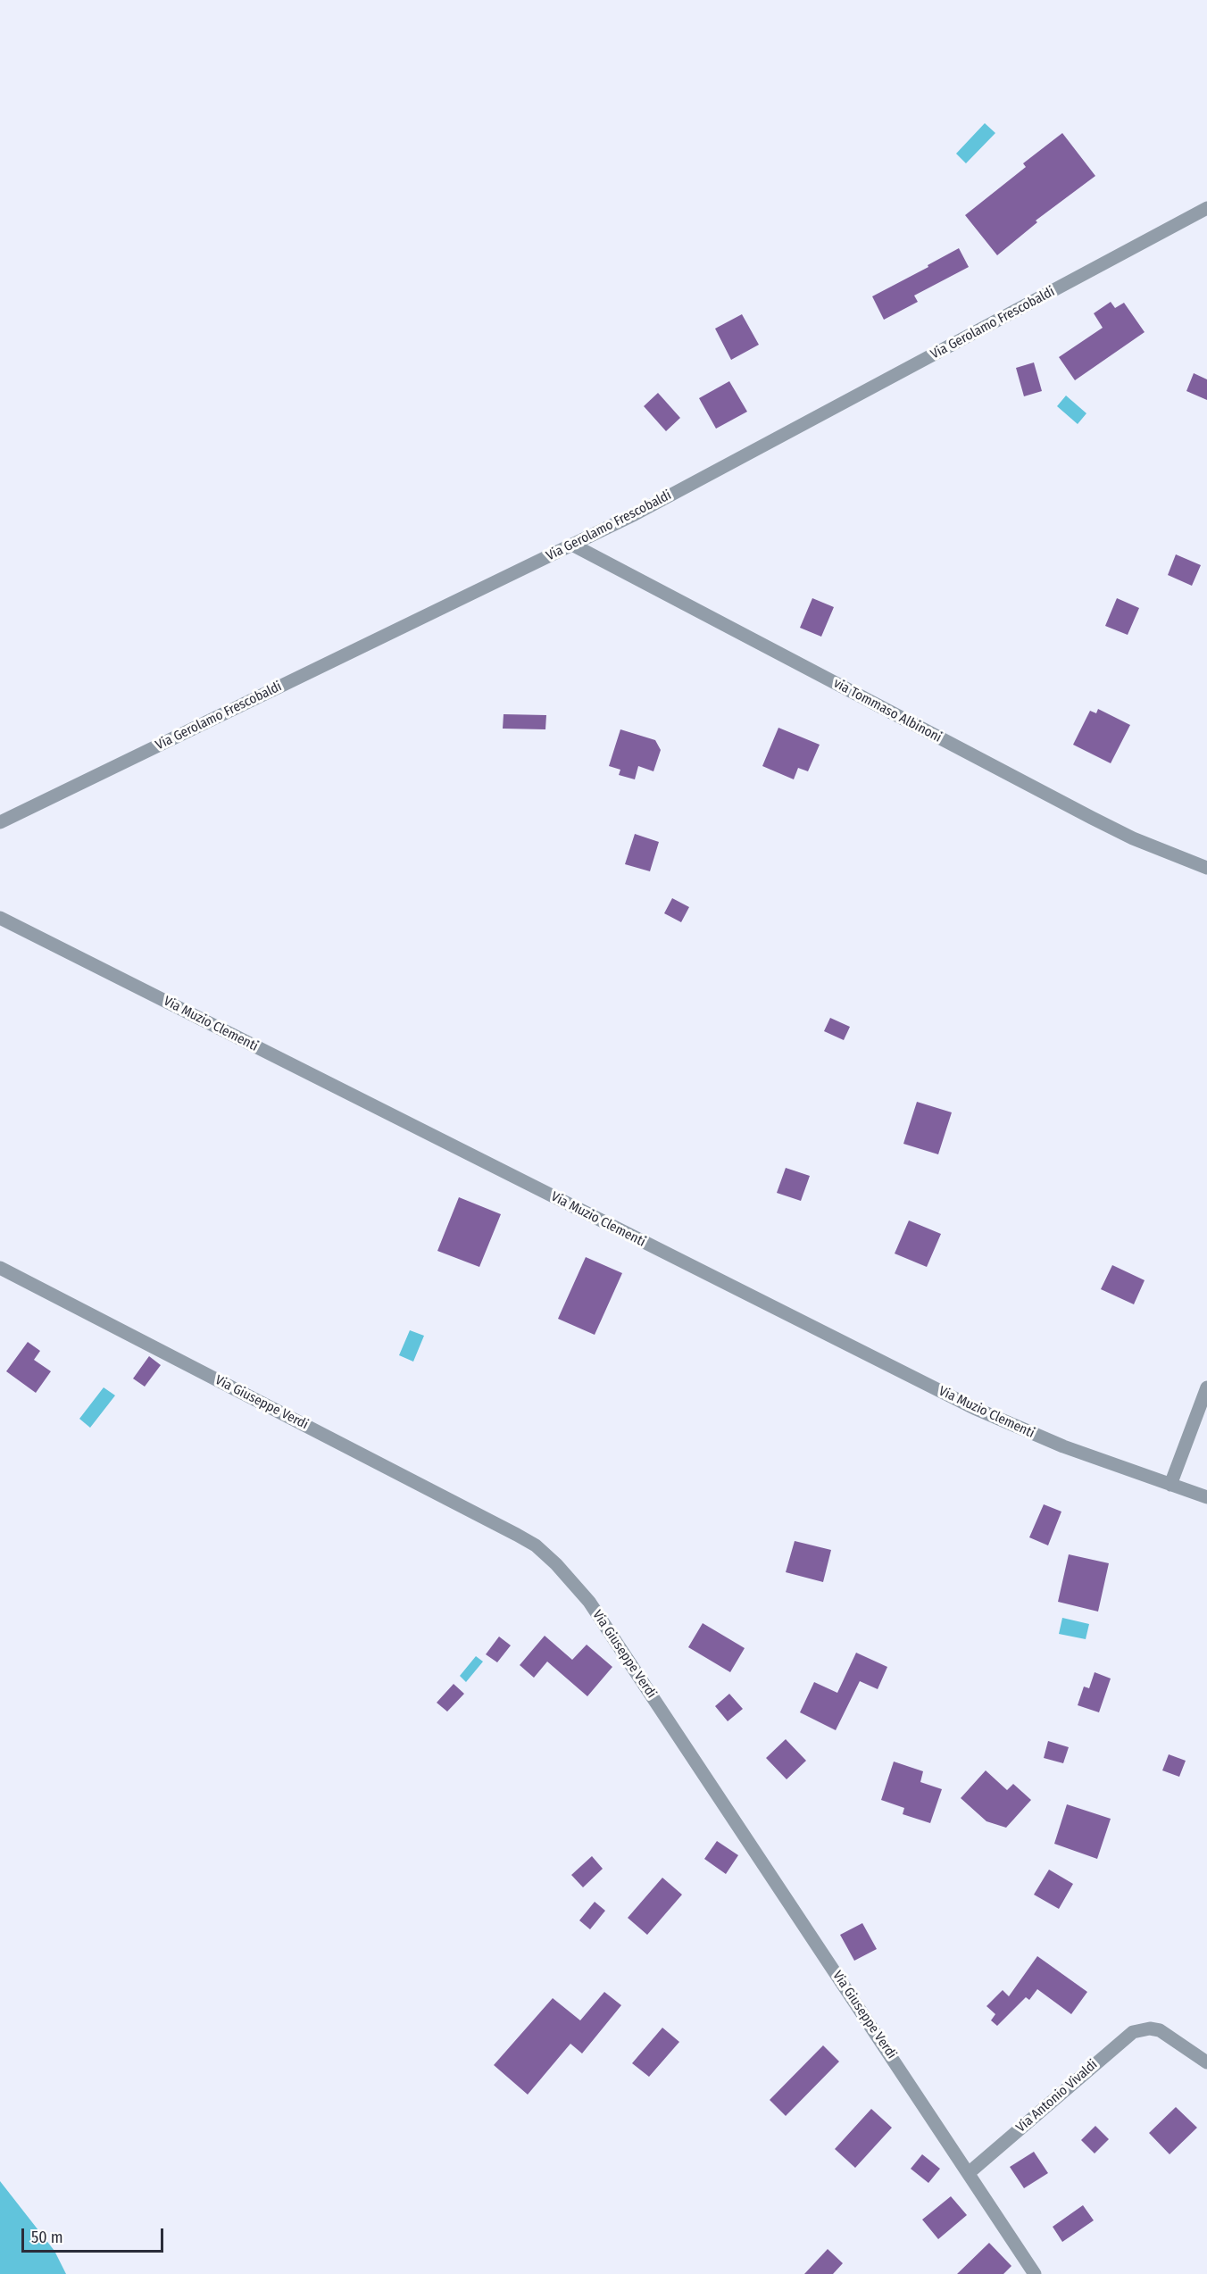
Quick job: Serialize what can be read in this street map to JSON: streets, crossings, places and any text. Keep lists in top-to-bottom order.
{
  "streets": {
    "street": [
      "Via Gerolamo Frescobaldi",
      "via Tommaso Albinoni",
      "Via Muzio Clementi",
      "Via Giuseppe Verdi",
      "Via Antonio Vivaldi"
    ]
  },
  "crossings": [
    ["Via Gerolamo Frescobaldi", "via Tommaso Albinoni"],
    ["Via Giuseppe Verdi", "Via Antonio Vivaldi"]
  ],
  "scale_bar": "50 m"
}
